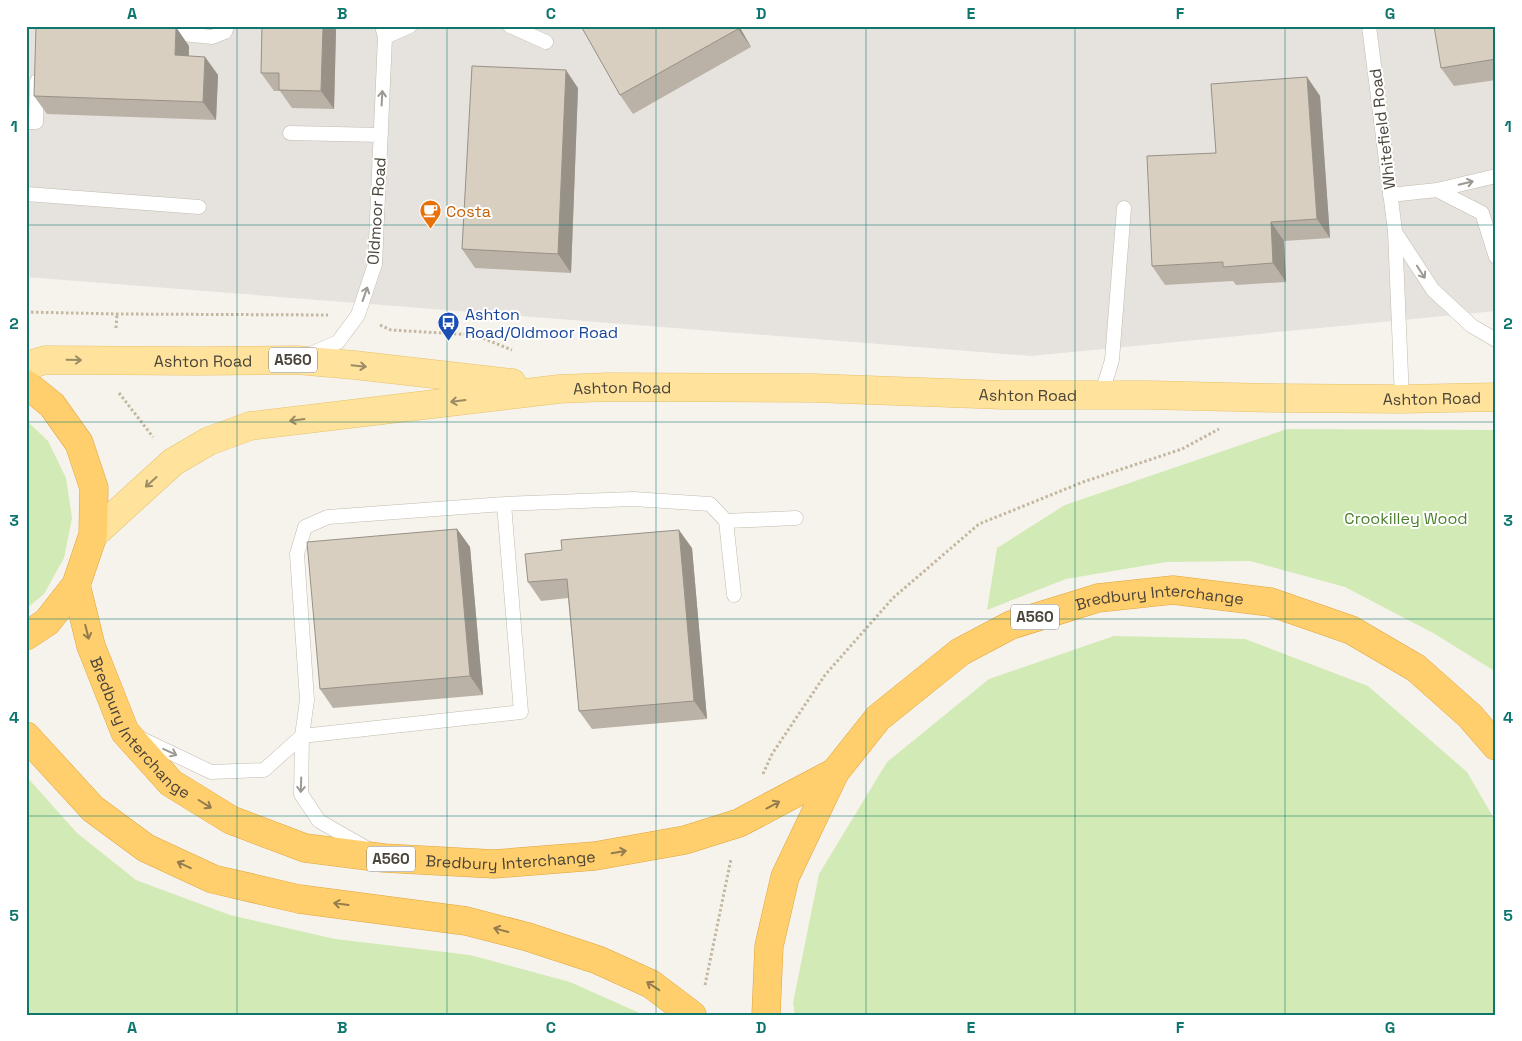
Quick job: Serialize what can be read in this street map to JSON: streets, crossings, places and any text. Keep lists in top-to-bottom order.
{
  "streets": {
    "highway": ["A560", "Bredbury Interchange"],
    "main road": ["Ashton Road"],
    "lane": ["Whitefield Road", "Oldmoor Road"]
  },
  "crossings": [
    ["Whitefield Road", "Ashton Road"],
    ["Oldmoor Road", "Ashton Road"],
    ["A560", "Ashton Road"],
    ["A560", "Bredbury Interchange"]
  ],
  "one_way": ["Oldmoor Road"],
  "parks": ["Crookilley Wood"],
  "places": {
    "cafe": ["Costa"],
    "bus stop": ["Ashton Road/Oldmoor Road"]
  },
  "grid": {
    "columns": [
      "A",
      "B",
      "C",
      "D",
      "E",
      "F",
      "G"
    ],
    "rows": [
      "1",
      "2",
      "3",
      "4",
      "5"
    ]
  }
}
